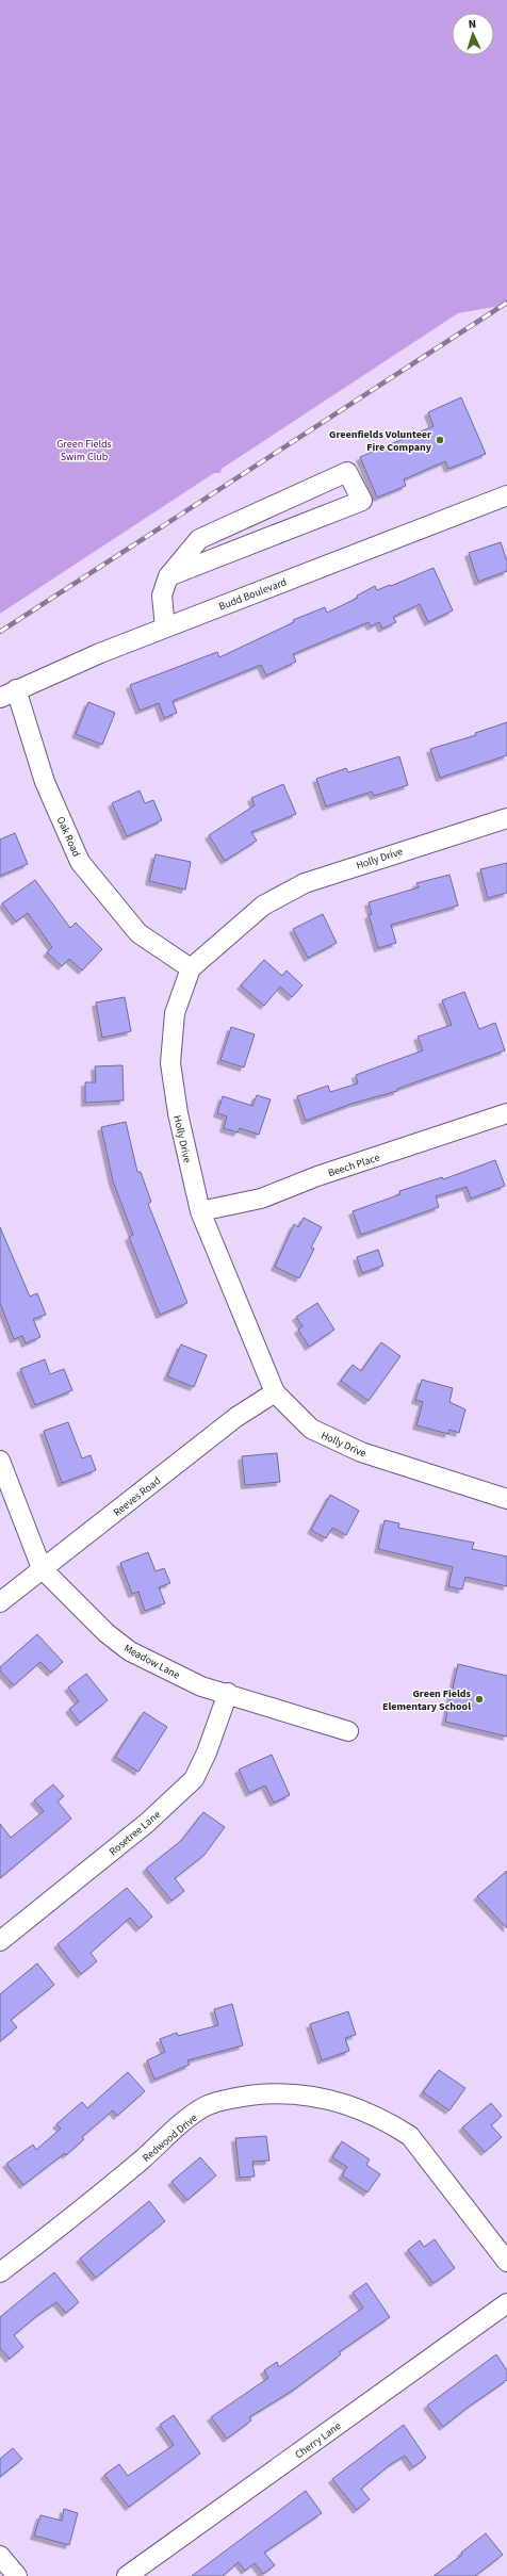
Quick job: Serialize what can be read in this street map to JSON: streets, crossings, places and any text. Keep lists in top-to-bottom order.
{
  "streets": {
    "street": [
      "Budd Boulevard",
      "Oak Road",
      "Holly Drive",
      "Beech Place",
      "Reeves Road",
      "Meadow Lane",
      "Rosetree Lane",
      "Redwood Drive",
      "Cherry Lane"
    ]
  },
  "crossings": [
    ["Budd Boulevard", "Oak Road"],
    ["Oak Road", "Holly Drive"],
    ["Holly Drive", "Beech Place"],
    ["Holly Drive", "Reeves Road"],
    ["Reeves Road", "Meadow Lane"],
    ["Meadow Lane", "Rosetree Lane"]
  ],
  "parks": ["Green Fields Swim Club"],
  "places": ["Greenfields Volunteer Fire Company", "Green Fields Elementary School"],
  "north": "top"
}
